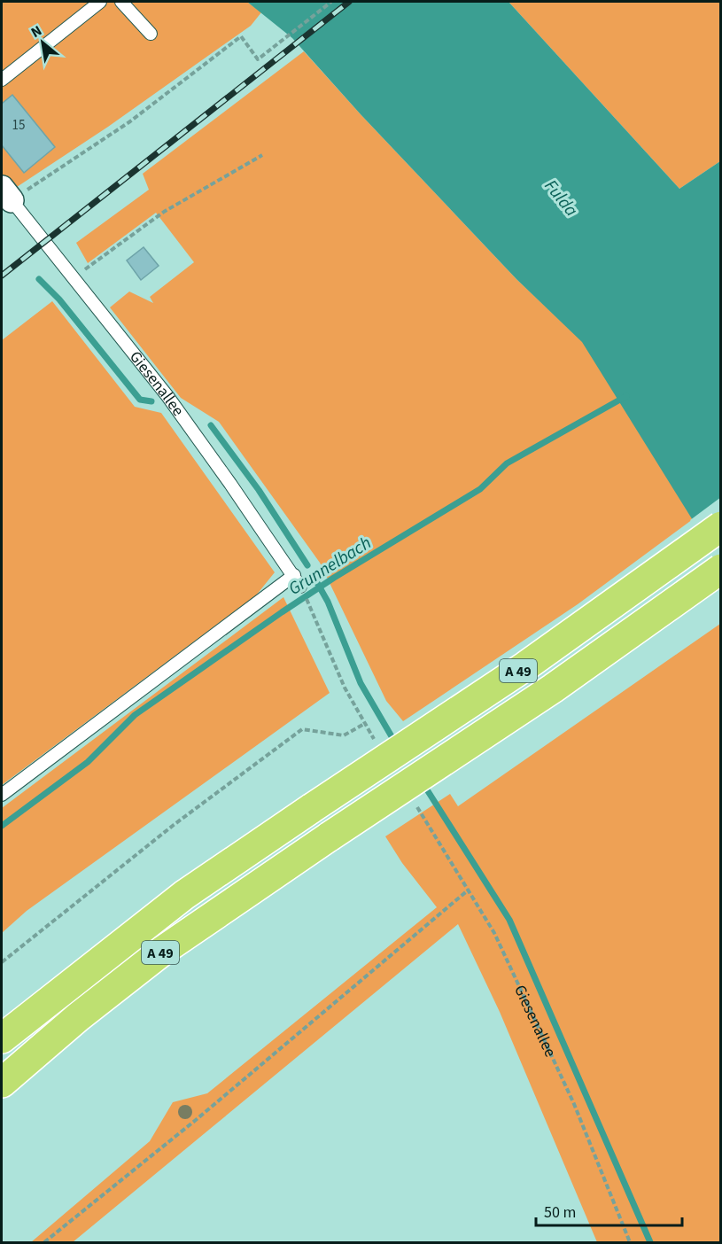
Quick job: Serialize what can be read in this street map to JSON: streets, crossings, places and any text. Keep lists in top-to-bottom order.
{
  "streets": {
    "highway": ["A 49"],
    "lane": ["Giesenallee"]
  },
  "water": ["Fulda", "Grunnelbach"],
  "house_numbers": ["15"],
  "scale_bar": "50 m",
  "north": "top left"
}
